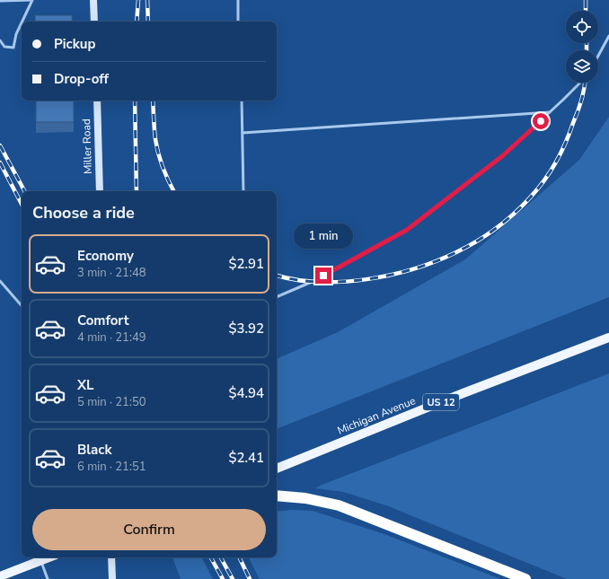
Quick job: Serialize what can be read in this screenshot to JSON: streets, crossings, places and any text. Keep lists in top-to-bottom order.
{
  "streets": {
    "main road": ["US 12", "Michigan Avenue"],
    "street": ["Miller Road"]
  },
  "page": {
    "banner": ["Pickup", "Drop-off"],
    "heading": "Choose a ride",
    "bubble": "1 min",
    "list": [
      {
        "name": "Economy",
        "note": "3 min · 21:48",
        "value": "$2.91"
      },
      {
        "name": "Comfort",
        "note": "4 min · 21:49",
        "value": "$3.92"
      },
      {
        "name": "XL",
        "note": "5 min · 21:50",
        "value": "$4.94"
      },
      {
        "name": "Black",
        "note": "6 min · 21:51",
        "value": "$2.41"
      }
    ],
    "buttons": "Confirm"
  }
}
